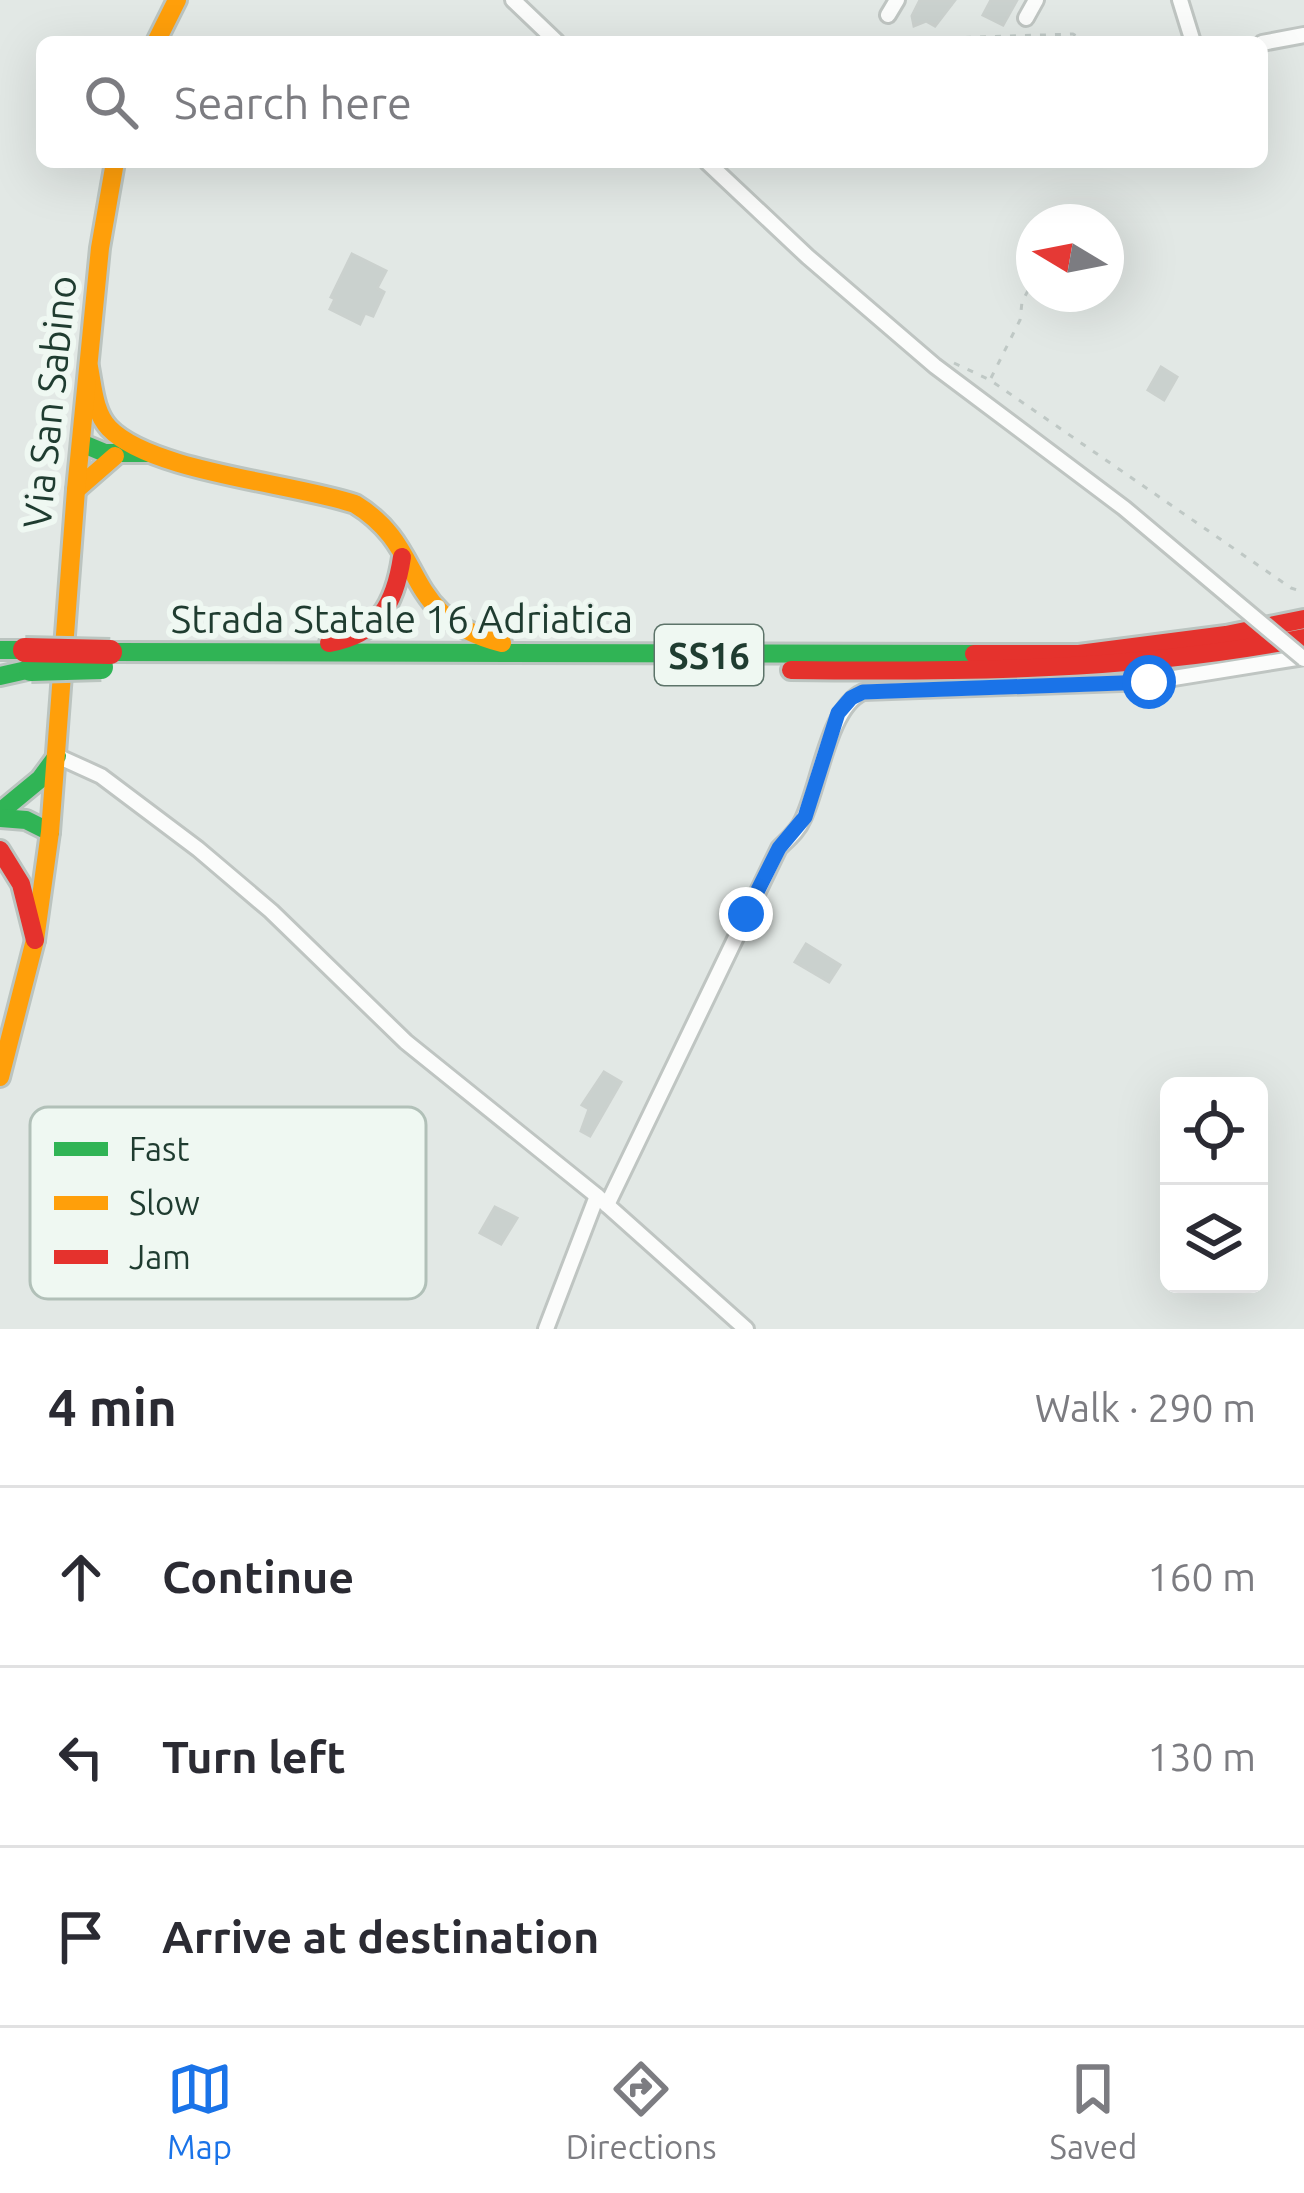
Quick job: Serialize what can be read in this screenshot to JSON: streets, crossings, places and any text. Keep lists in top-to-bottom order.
{
  "streets": {
    "main road": ["Via San Sabino", "Strada Statale 16 Adriatica", "SS16"]
  },
  "legend": ["Fast", "Slow", "Jam"],
  "north": "left",
  "page": {
    "search": "Search here",
    "heading": ["4 min", "Walk · 290 m"],
    "list": [
      ["Continue", "160 m"],
      ["Turn left", "130 m"],
      "Arrive at destination"
    ],
    "nav": ["Map", "Directions", "Saved"]
  }
}
